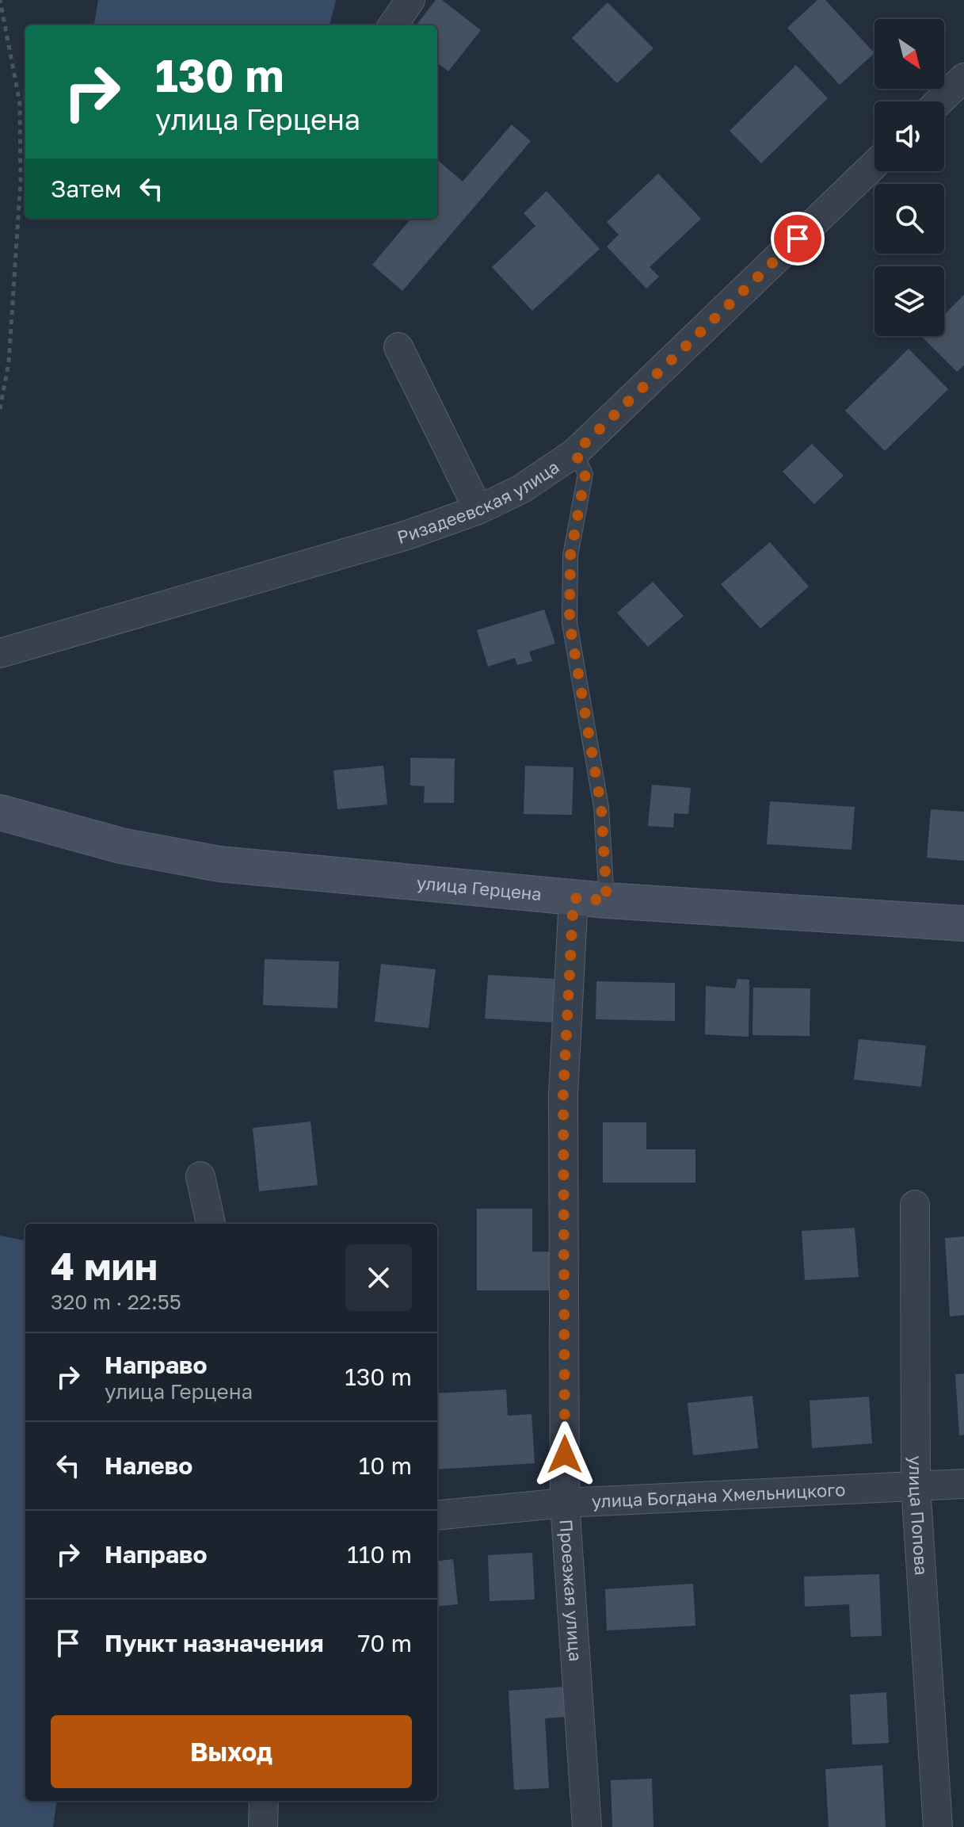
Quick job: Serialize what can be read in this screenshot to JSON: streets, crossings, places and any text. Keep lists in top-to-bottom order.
{
  "streets": {
    "street": [
      "Ризадеевская улица",
      "улица Герцена",
      "улица Богдана Хмельницкого",
      "улица Попова",
      "Проезжая улица"
    ]
  },
  "crossings": [
    ["улица Герцена", "Проезжая улица"],
    ["улица Богдана Хмельницкого", "улица Попова"],
    ["улица Богдана Хмельницкого", "Проезжая улица"]
  ],
  "north": "bottom right",
  "page": {
    "turn": ["130 m", "улица Герцена"],
    "then": "Затем",
    "heading": ["4 мин", "320 m · 22:55"],
    "list": [
      {
        "name": "Направо",
        "note": "улица Герцена",
        "value": "130 m"
      },
      {
        "name": "Налево",
        "value": "10 m"
      },
      {
        "name": "Направо",
        "value": "110 m"
      },
      {
        "name": "Пункт назначения",
        "value": "70 m"
      }
    ],
    "buttons": "Выход"
  }
}
